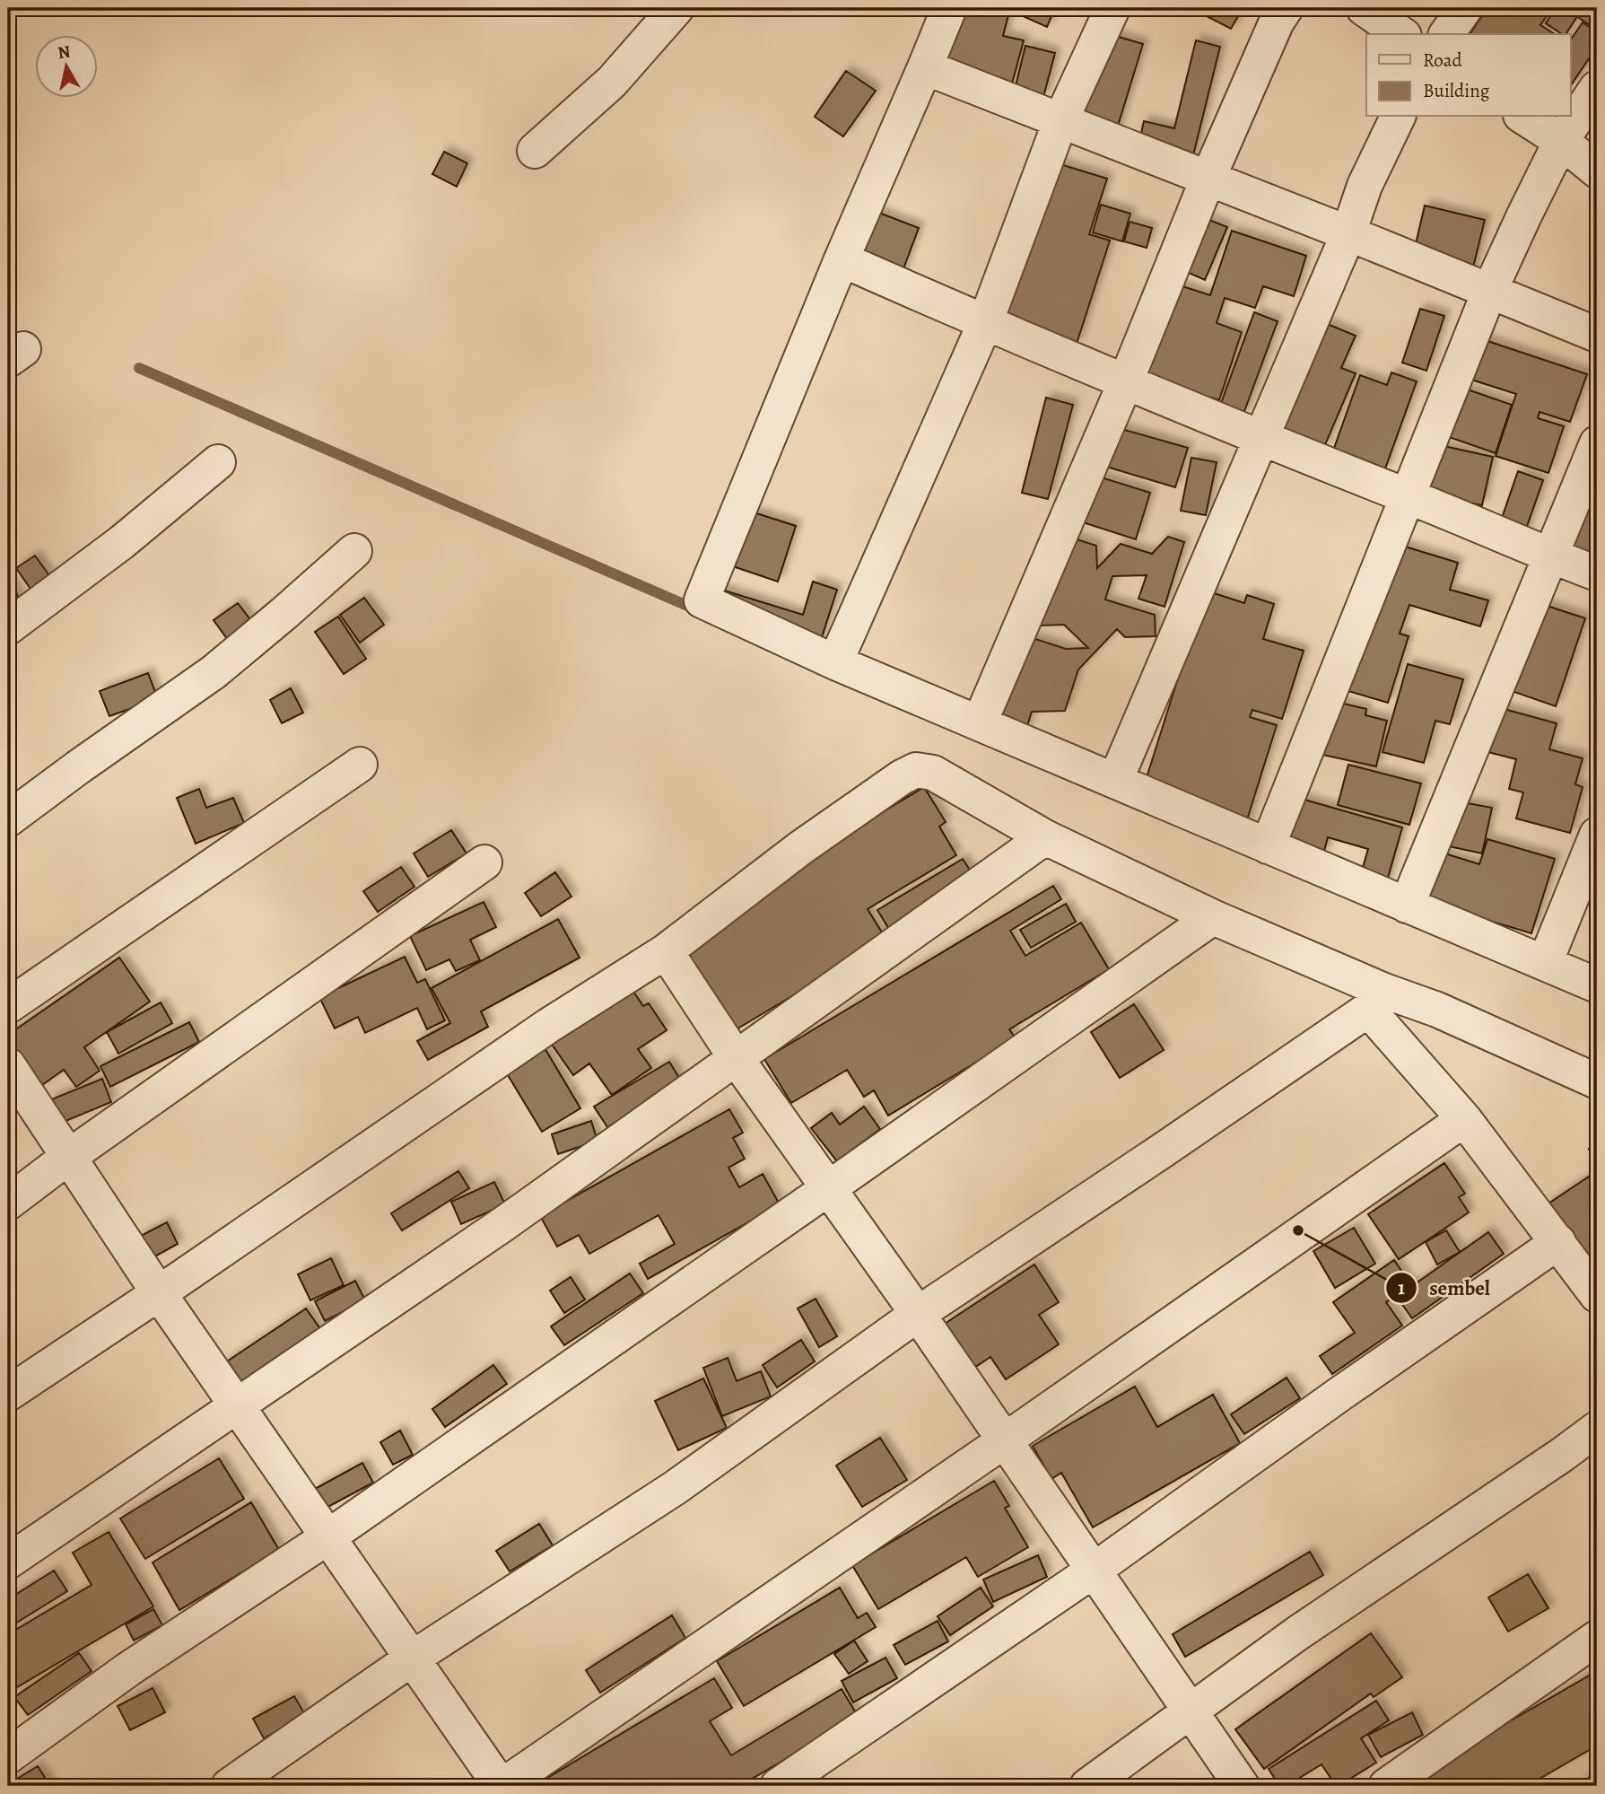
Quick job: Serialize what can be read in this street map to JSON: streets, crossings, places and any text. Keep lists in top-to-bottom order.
{
  "places": ["sembel"],
  "legend": ["Road", "Building"],
  "north": "top"
}
